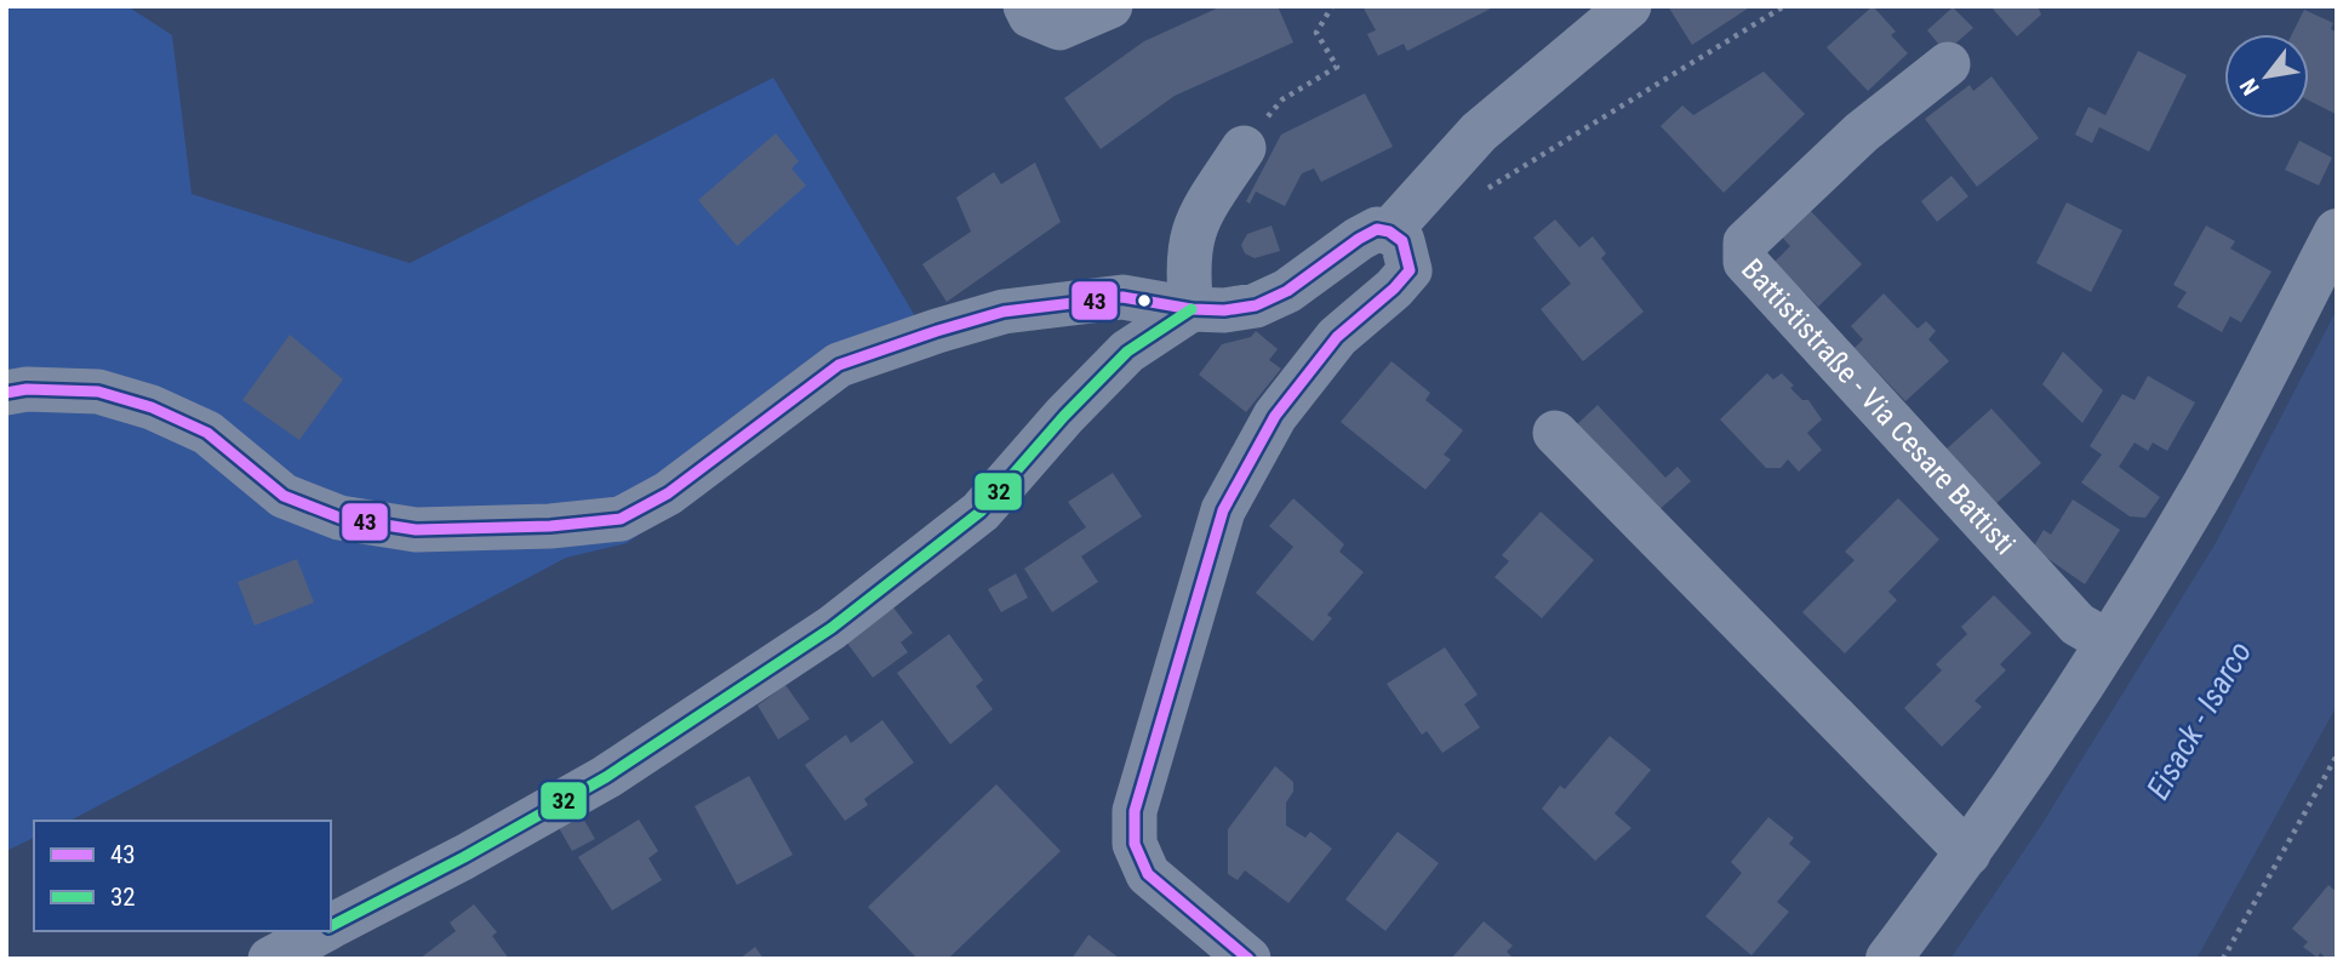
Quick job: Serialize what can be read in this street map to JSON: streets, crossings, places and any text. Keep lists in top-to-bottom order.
{
  "streets": {
    "street": ["Battististraße - Via Cesare Battisti"]
  },
  "water": ["Eisack - Isarco"],
  "lines": ["transit line 43", "transit line 32"],
  "legend": ["43", "32"],
  "north": "bottom left"
}
